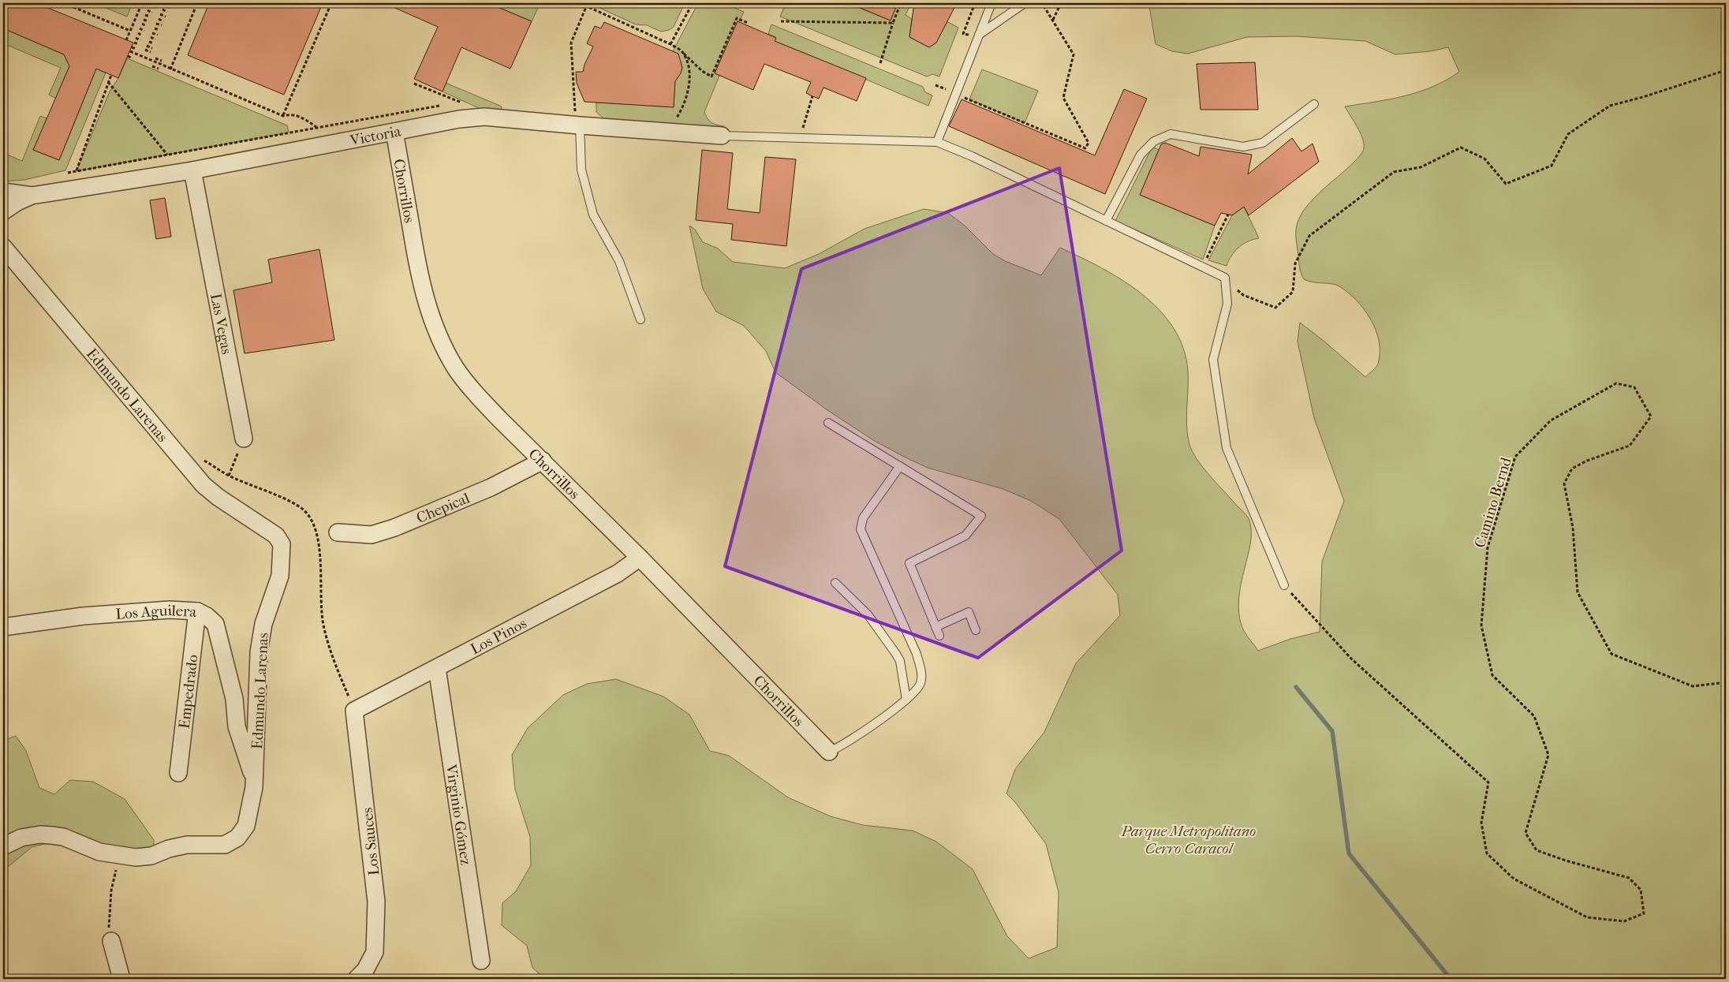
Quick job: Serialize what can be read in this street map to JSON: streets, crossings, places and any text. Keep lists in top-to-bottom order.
{
  "streets": {
    "street": [
      "Victoria",
      "Chorrillos",
      "Las Vegas",
      "Edmundo Larenas",
      "Chepical",
      "Los Aguilera",
      "Los Pinos",
      "Empedrado",
      "Virginio Gómez",
      "Los Sauces"
    ],
    "path": ["Camino Bernd"]
  },
  "crossings": [
    ["Victoria", "Chorrillos"],
    ["Victoria", "Las Vegas"],
    ["Chorrillos", "Chepical"],
    ["Chorrillos", "Los Pinos"],
    ["Edmundo Larenas", "Los Aguilera"],
    ["Los Aguilera", "Empedrado"],
    ["Los Pinos", "Virginio Gómez"],
    ["Los Pinos", "Los Sauces"]
  ],
  "parks": ["Parque Metropolitano Cerro Caracol"]
}
